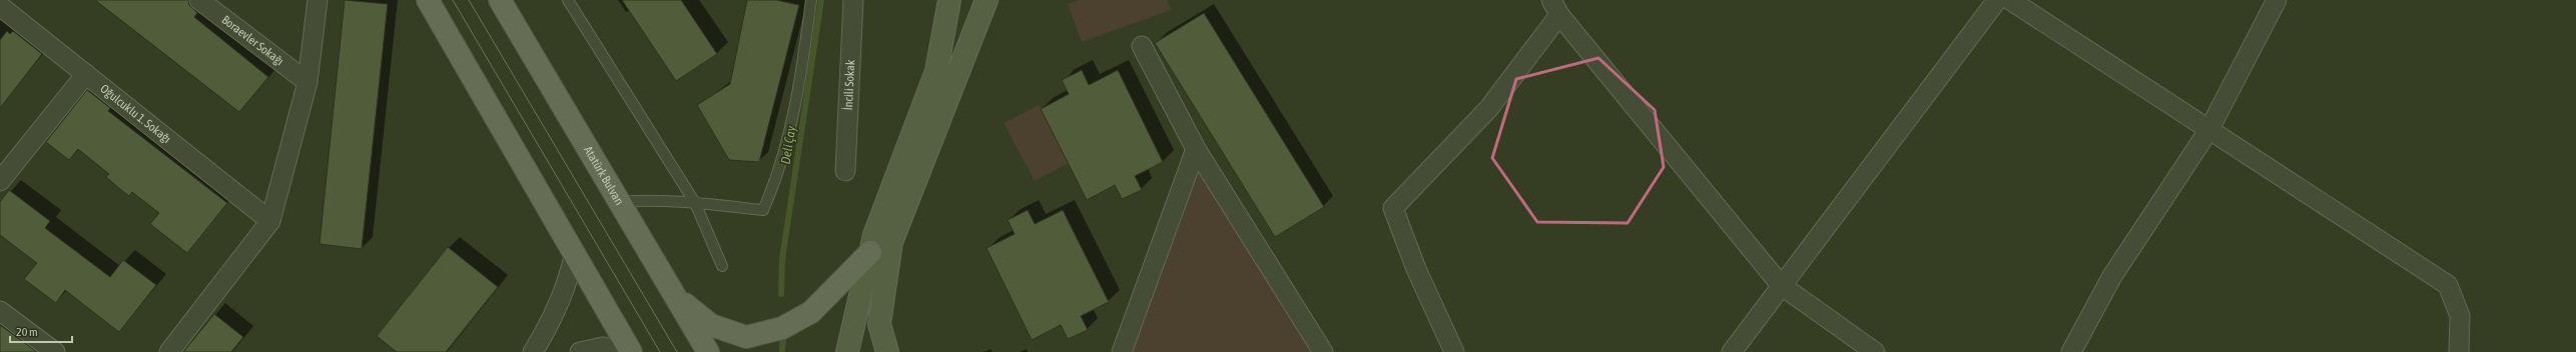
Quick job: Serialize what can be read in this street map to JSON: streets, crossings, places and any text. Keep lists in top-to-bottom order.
{
  "streets": {
    "main road": ["Atatürk Bulvarı"],
    "street": ["Boraevler Sokağı", "İncili Sokak", "Oğulcuklu 1. Sokağı"]
  },
  "water": ["Deli Çay"],
  "scale_bar": "20 m"
}
